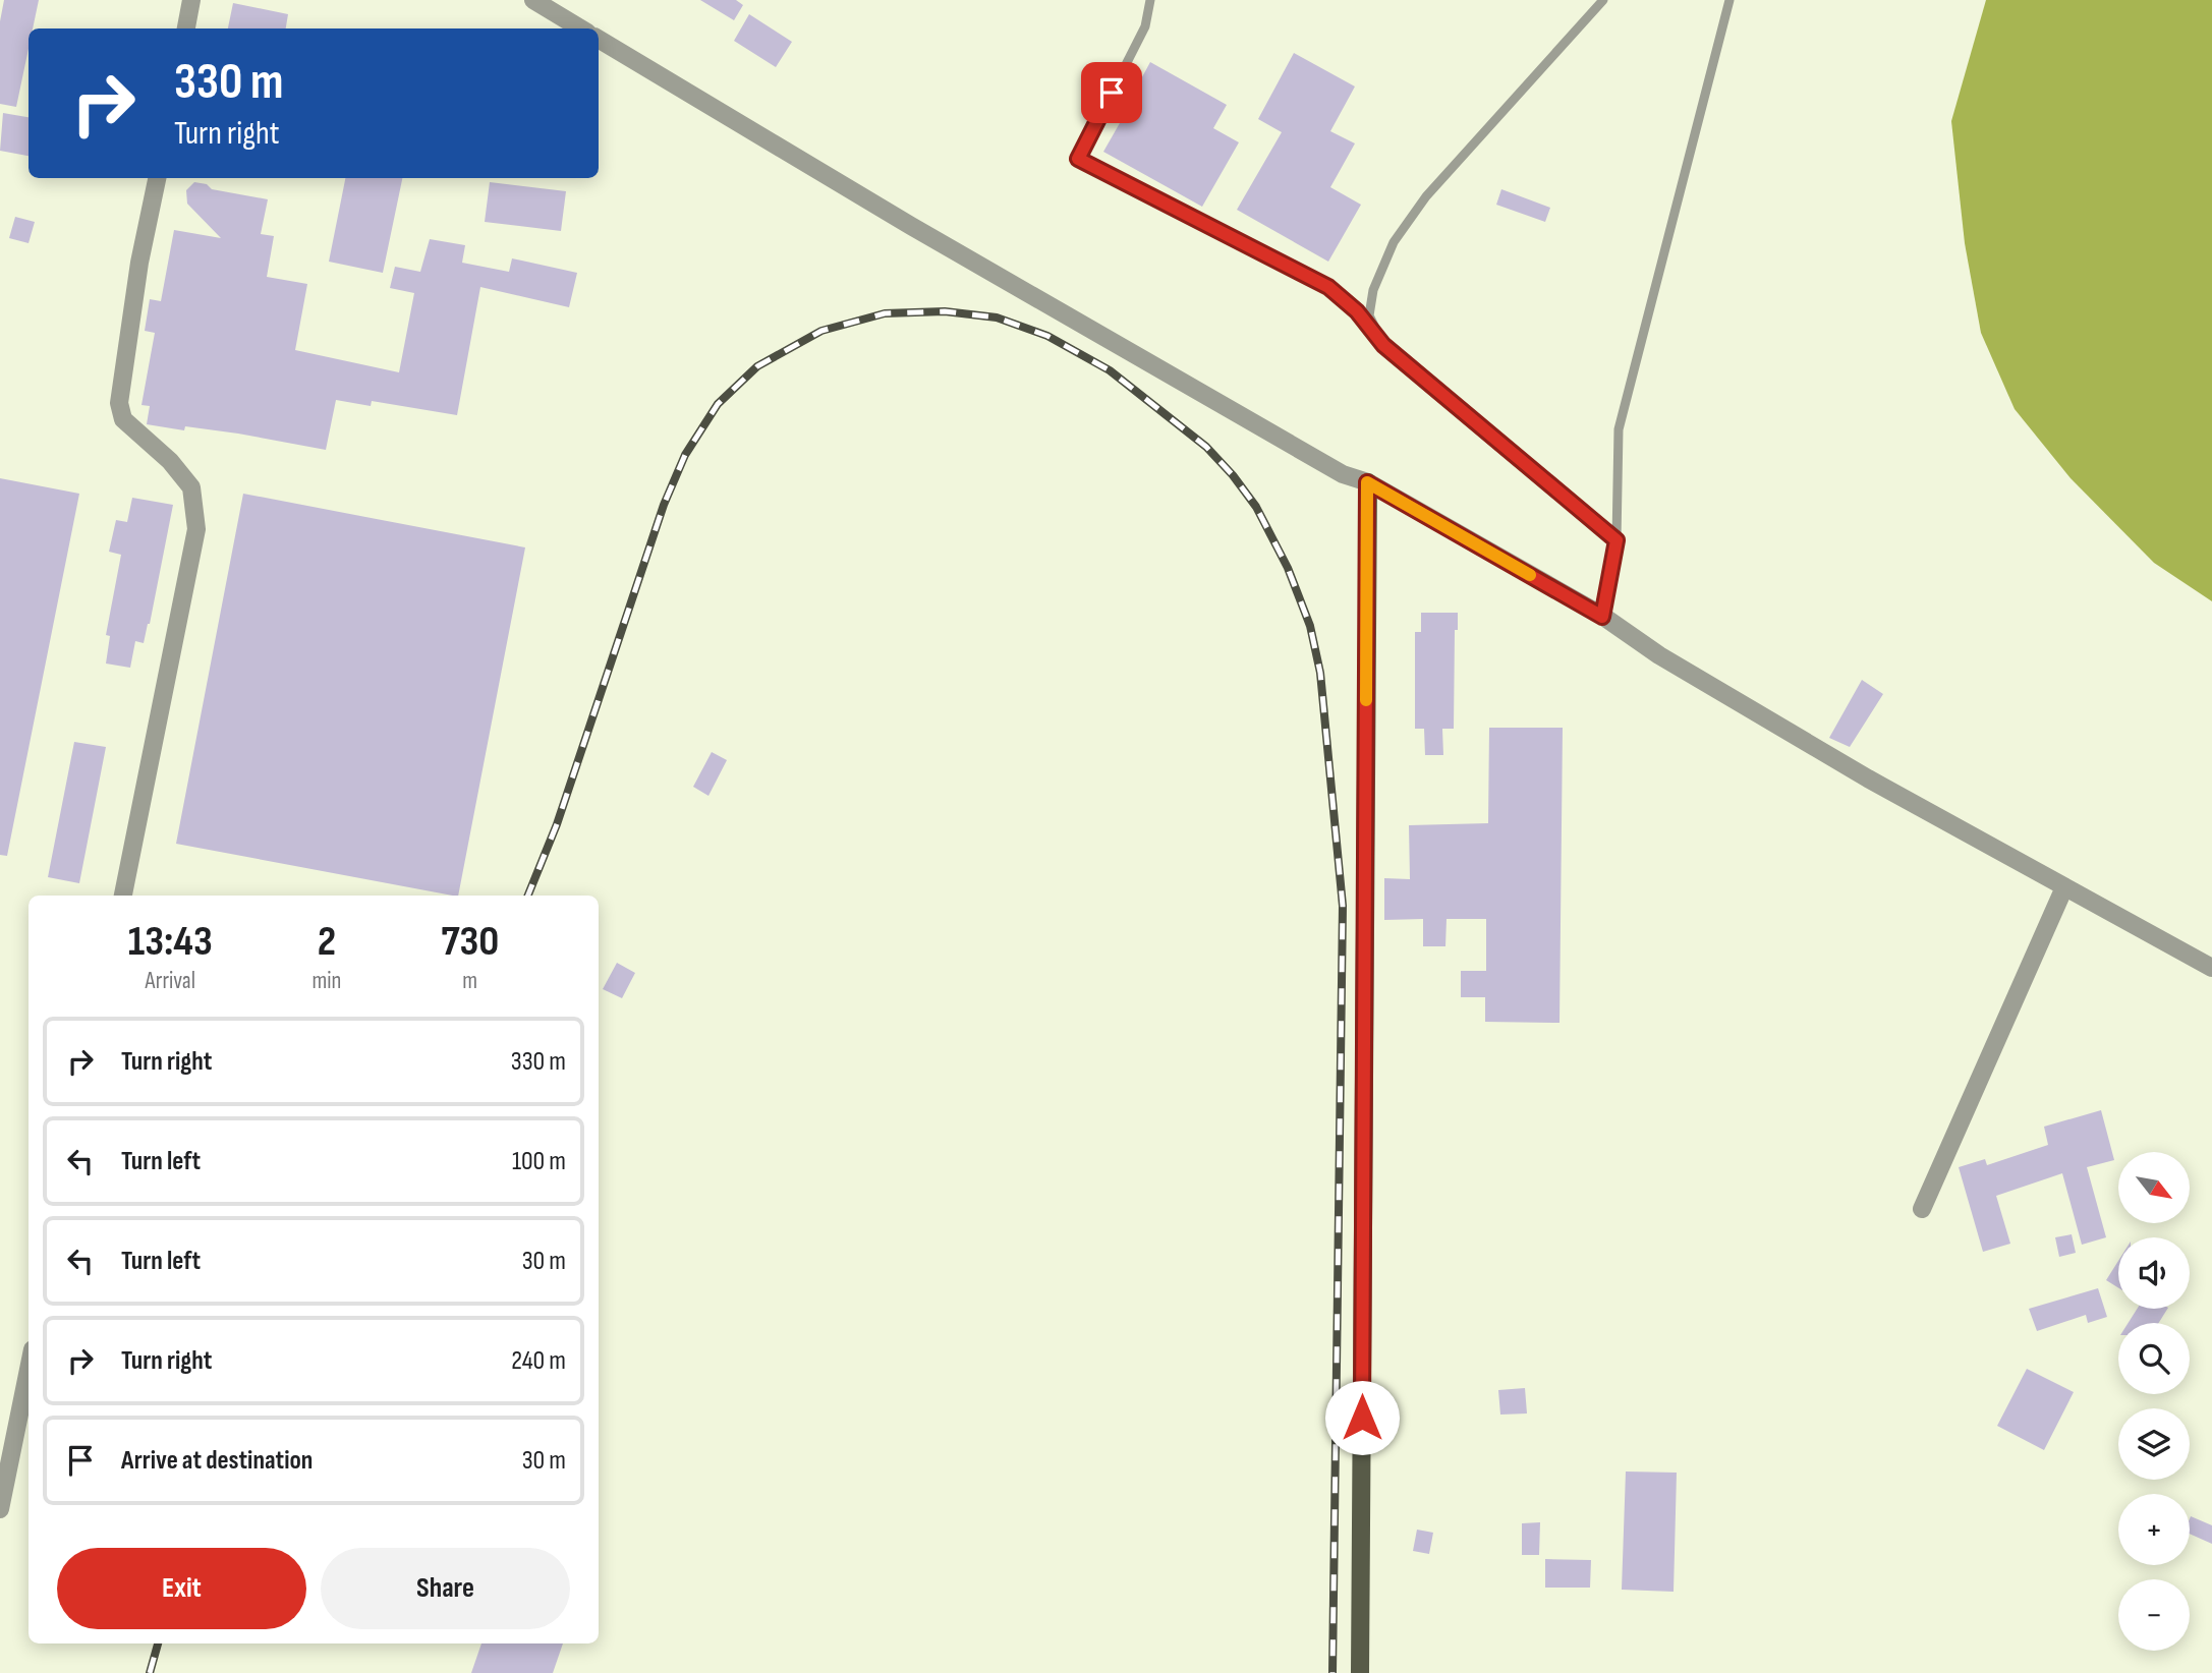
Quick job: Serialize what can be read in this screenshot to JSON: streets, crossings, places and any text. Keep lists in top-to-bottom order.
{
  "north": "bottom right",
  "page": {
    "turn": ["330 m", "Turn right"],
    "eta": [
      "13:43",
      "Arrival",
      "2",
      "min",
      "730",
      "m"
    ],
    "list": [
      {
        "name": "Turn right",
        "value": "330 m"
      },
      {
        "name": "Turn left",
        "value": "100 m"
      },
      {
        "name": "Turn left",
        "value": "30 m"
      },
      {
        "name": "Turn right",
        "value": "240 m"
      },
      {
        "name": "Arrive at destination",
        "value": "30 m"
      }
    ],
    "map_buttons": ["+", "−"],
    "buttons": ["Exit", "Share"]
  }
}
